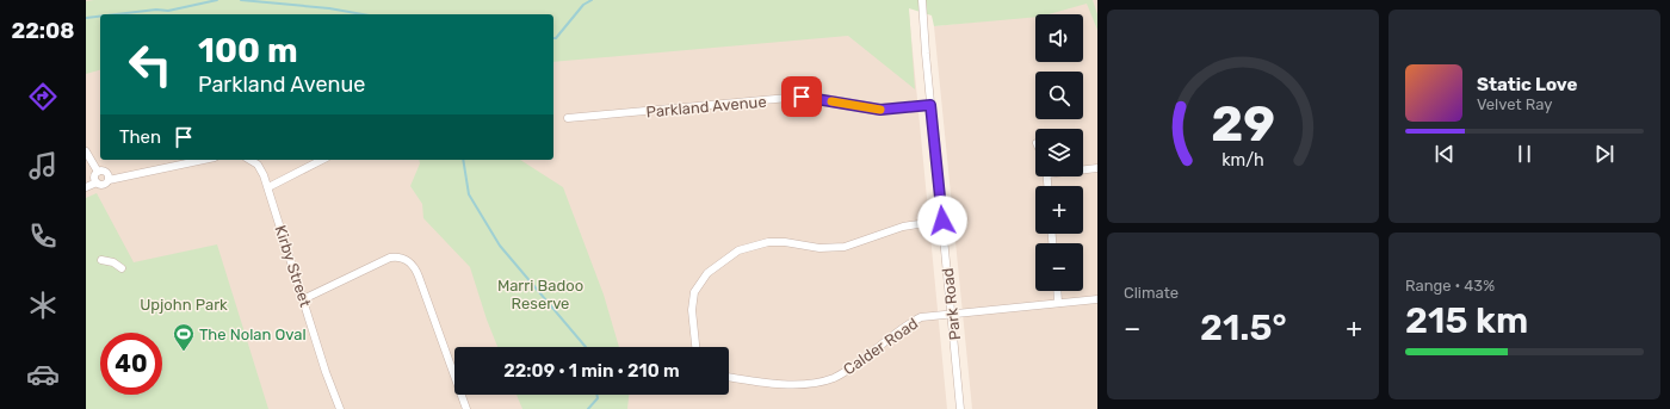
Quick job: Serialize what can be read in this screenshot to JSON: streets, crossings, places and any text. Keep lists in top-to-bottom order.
{
  "streets": {
    "street": [
      "Parkland Avenue",
      "Kirby Street",
      "Park Road",
      "Calder Road"
    ]
  },
  "crossings": [
    ["Parkland Avenue", "Park Road"],
    ["Park Road", "Calder Road"]
  ],
  "parks": ["Marri Badoo Reserve", "Upjohn Park"],
  "places": {
    "sports": ["The Nolan Oval"]
  },
  "page": {
    "tabs": "22:08",
    "map_buttons": ["+", "−"],
    "turn": ["100 m", "Parkland Avenue"],
    "song": ["Static Love", "Velvet Ray"],
    "then": "Then",
    "tile": [
      "Climate",
      ["Range · 43%", "215 km"]
    ],
    "heat": ["−", "21.5°", "+"],
    "limit": "40",
    "trip": "22:09 · 1 min · 210 m",
    "gauge": ["29", "km/h"]
  }
}
